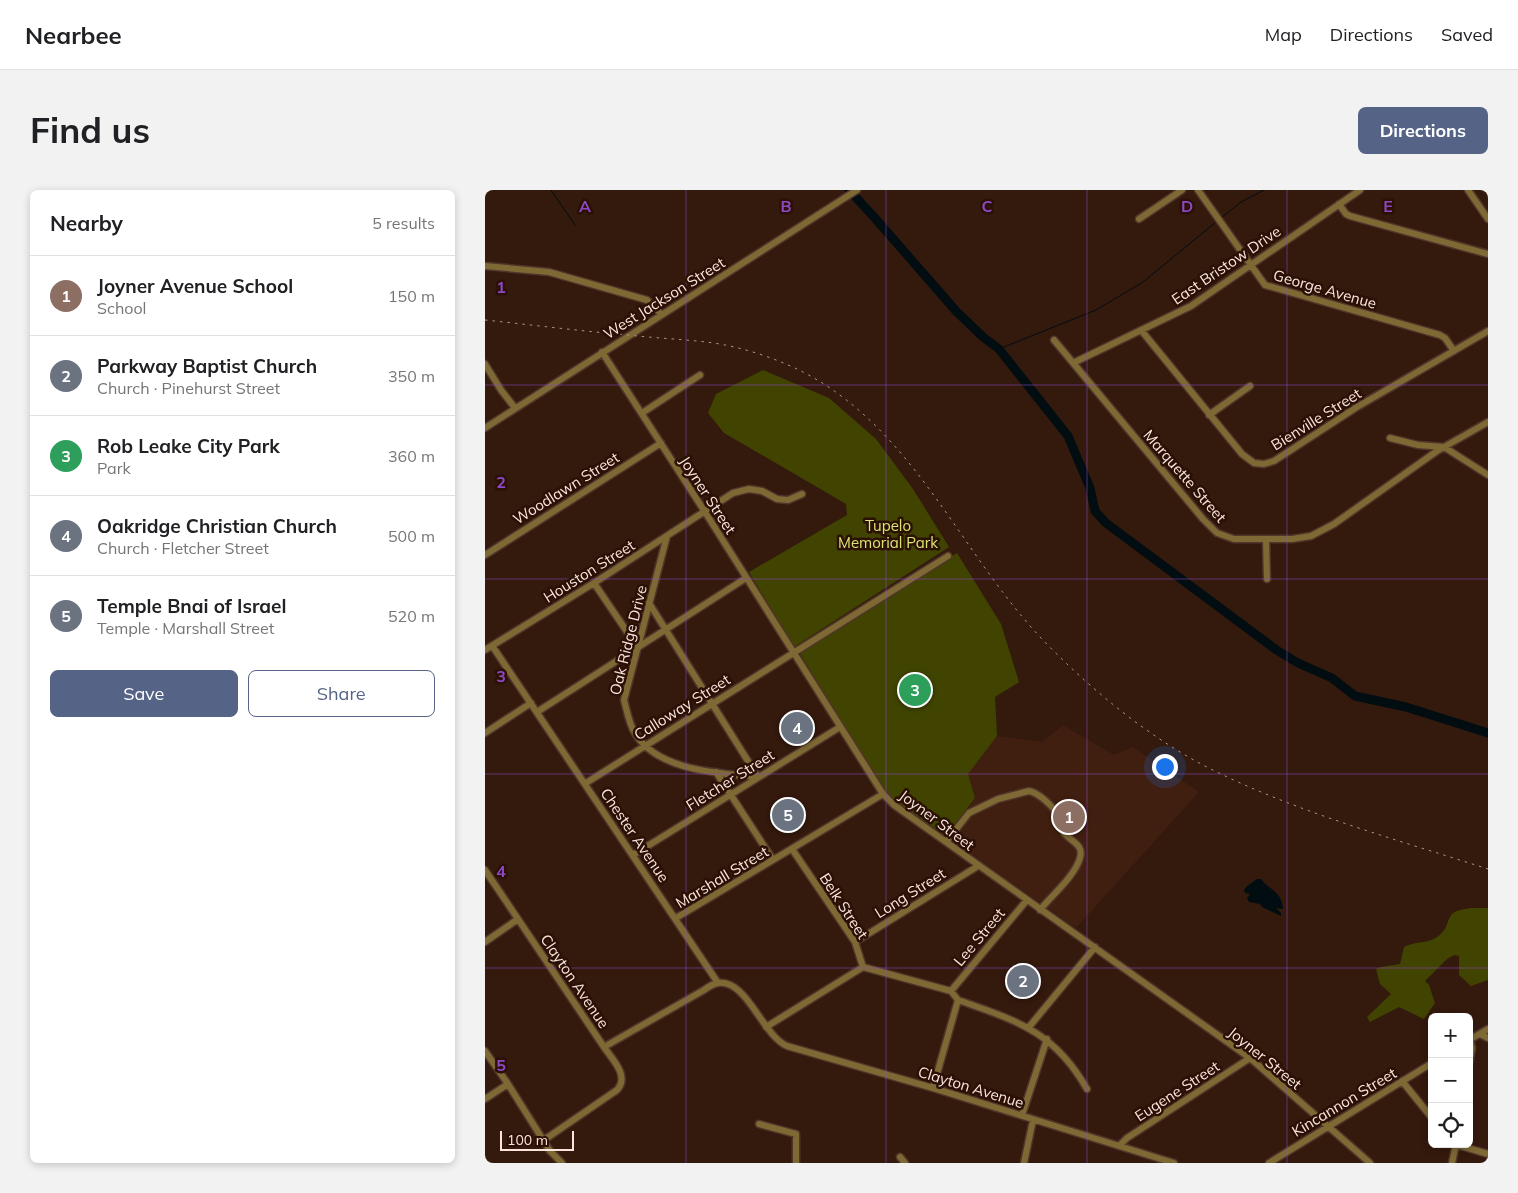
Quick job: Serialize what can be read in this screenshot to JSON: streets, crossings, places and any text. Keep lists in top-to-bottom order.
{
  "streets": {
    "street": [
      "East Bristow Drive",
      "George Avenue",
      "West Jackson Street",
      "Bienville Street",
      "Marquette Street",
      "Woodlawn Street",
      "Joyner Street",
      "Houston Street",
      "Oak Ridge Drive",
      "Calloway Street",
      "Fletcher Street",
      "Chester Avenue",
      "Marshall Street",
      "Long Street",
      "Belk Street",
      "Lee Street",
      "Clayton Avenue",
      "Eugene Street",
      "Kincannon Street"
    ]
  },
  "crossings": [
    ["East Bristow Drive", "George Avenue"],
    ["East Bristow Drive", "Bienville Street"],
    ["East Bristow Drive", "Marquette Street"],
    ["George Avenue", "Bienville Street"],
    ["West Jackson Street", "Joyner Street"],
    ["Woodlawn Street", "Joyner Street"],
    ["Joyner Street", "Houston Street"],
    ["Joyner Street", "Calloway Street"],
    ["Joyner Street", "Fletcher Street"],
    ["Joyner Street", "Marshall Street"],
    ["Joyner Street", "Long Street"],
    ["Joyner Street", "Lee Street"],
    ["Joyner Street", "Eugene Street"],
    ["Joyner Street", "Kincannon Street"],
    ["Houston Street", "Oak Ridge Drive"],
    ["Houston Street", "Chester Avenue"],
    ["Oak Ridge Drive", "Calloway Street"],
    ["Oak Ridge Drive", "Fletcher Street"],
    ["Calloway Street", "Chester Avenue"],
    ["Fletcher Street", "Chester Avenue"],
    ["Chester Avenue", "Marshall Street"],
    ["Chester Avenue", "Clayton Avenue"],
    ["Marshall Street", "Belk Street"],
    ["Long Street", "Belk Street"],
    ["Clayton Avenue", "Eugene Street"]
  ],
  "parks": ["Tupelo Memorial Park"],
  "scale_bar": "100 m",
  "page": {
    "header": "Nearbee",
    "nav": ["Map", "Directions", "Saved"],
    "buttons": [
      "Directions",
      ["Save", "Share"]
    ],
    "title": "Find us",
    "heading": ["Nearby", "5 results"],
    "list": [
      {
        "mark": "1",
        "name": "Joyner Avenue School",
        "note": "School",
        "value": "150 m"
      },
      {
        "mark": "2",
        "name": "Parkway Baptist Church",
        "note": "Church · Pinehurst Street",
        "value": "350 m"
      },
      {
        "mark": "3",
        "name": "Rob Leake City Park",
        "note": "Park",
        "value": "360 m"
      },
      {
        "mark": "4",
        "name": "Oakridge Christian Church",
        "note": "Church · Fletcher Street",
        "value": "500 m"
      },
      {
        "mark": "5",
        "name": "Temple Bnai of Israel",
        "note": "Temple · Marshall Street",
        "value": "520 m"
      }
    ],
    "pins": [
      "3",
      "4",
      "5",
      "1",
      "2"
    ],
    "map_buttons": ["+", "−"],
    "scale": "100 m"
  },
  "grid": {
    "columns": [
      "A",
      "B",
      "C",
      "D",
      "E"
    ],
    "rows": [
      "1",
      "2",
      "3",
      "4",
      "5"
    ]
  }
}
